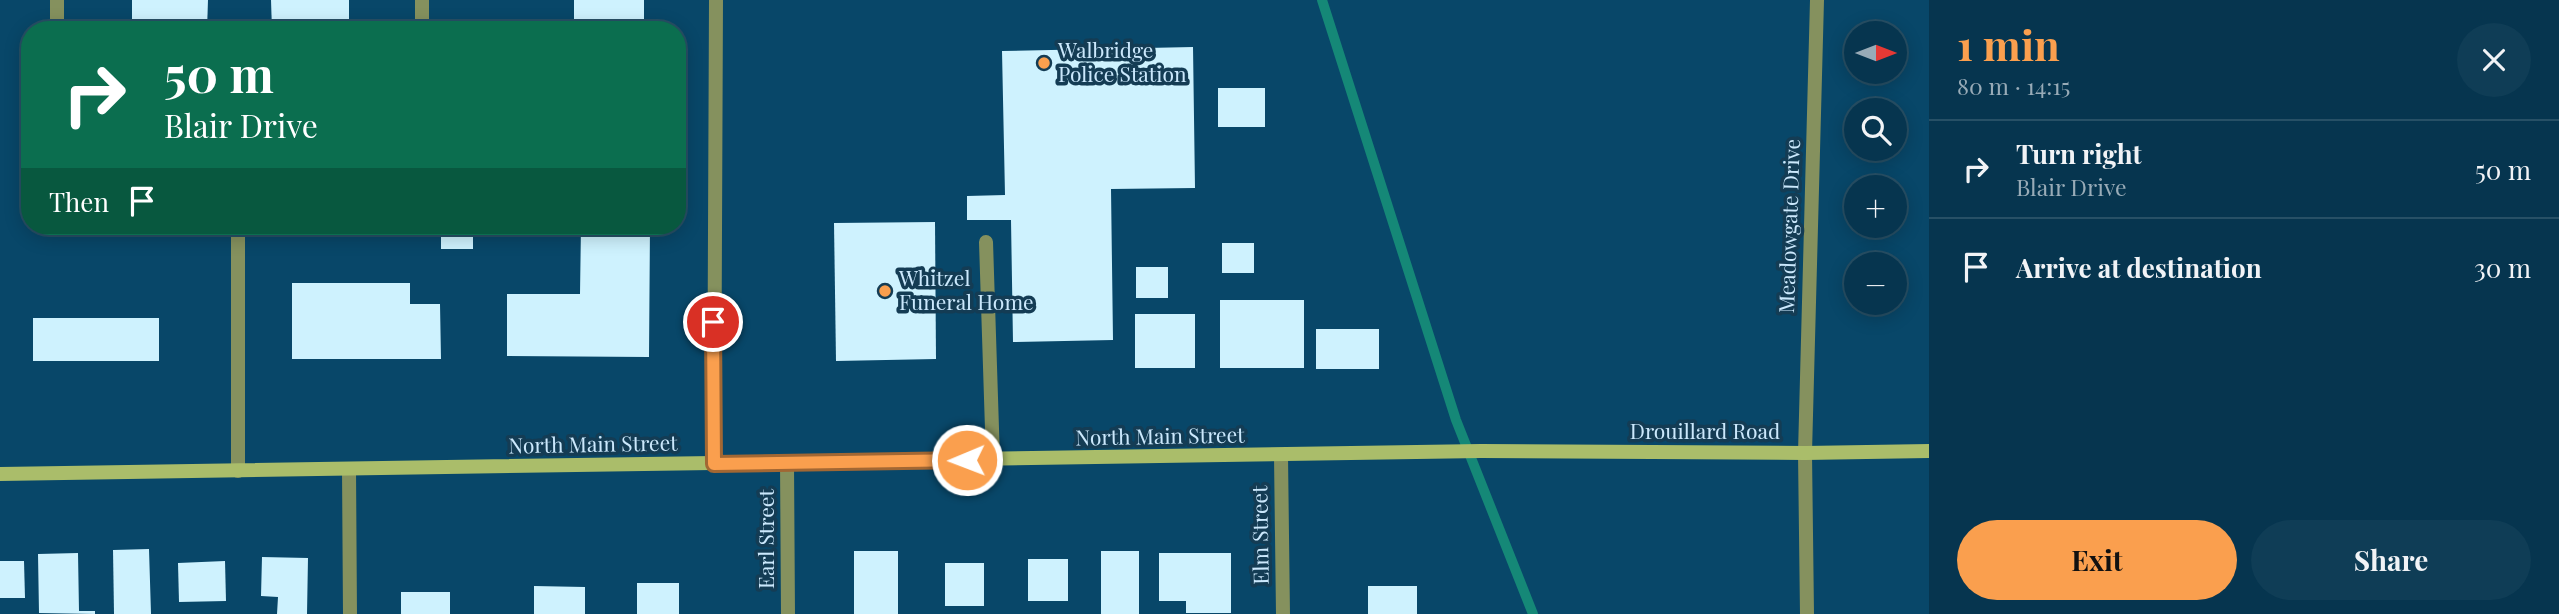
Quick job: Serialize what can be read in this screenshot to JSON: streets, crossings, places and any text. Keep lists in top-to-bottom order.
{
  "streets": {
    "street": [
      "Meadowgate Drive",
      "Drouillard Road",
      "North Main Street",
      "Elm Street",
      "Earl Street"
    ]
  },
  "crossings": [
    ["Meadowgate Drive", "Drouillard Road"],
    ["Drouillard Road", "North Main Street"],
    ["North Main Street", "Elm Street"],
    ["North Main Street", "Earl Street"]
  ],
  "places": ["Walbridge Police Station", "Whitzel Funeral Home"],
  "north": "right",
  "page": {
    "heading": ["1 min", "80 m · 14:15"],
    "map_buttons": ["+", "−"],
    "turn": ["50 m", "Blair Drive"],
    "list": [
      {
        "name": "Turn right",
        "note": "Blair Drive",
        "value": "50 m"
      },
      {
        "name": "Arrive at destination",
        "value": "30 m"
      }
    ],
    "then": "Then",
    "buttons": ["Exit", "Share"]
  }
}
